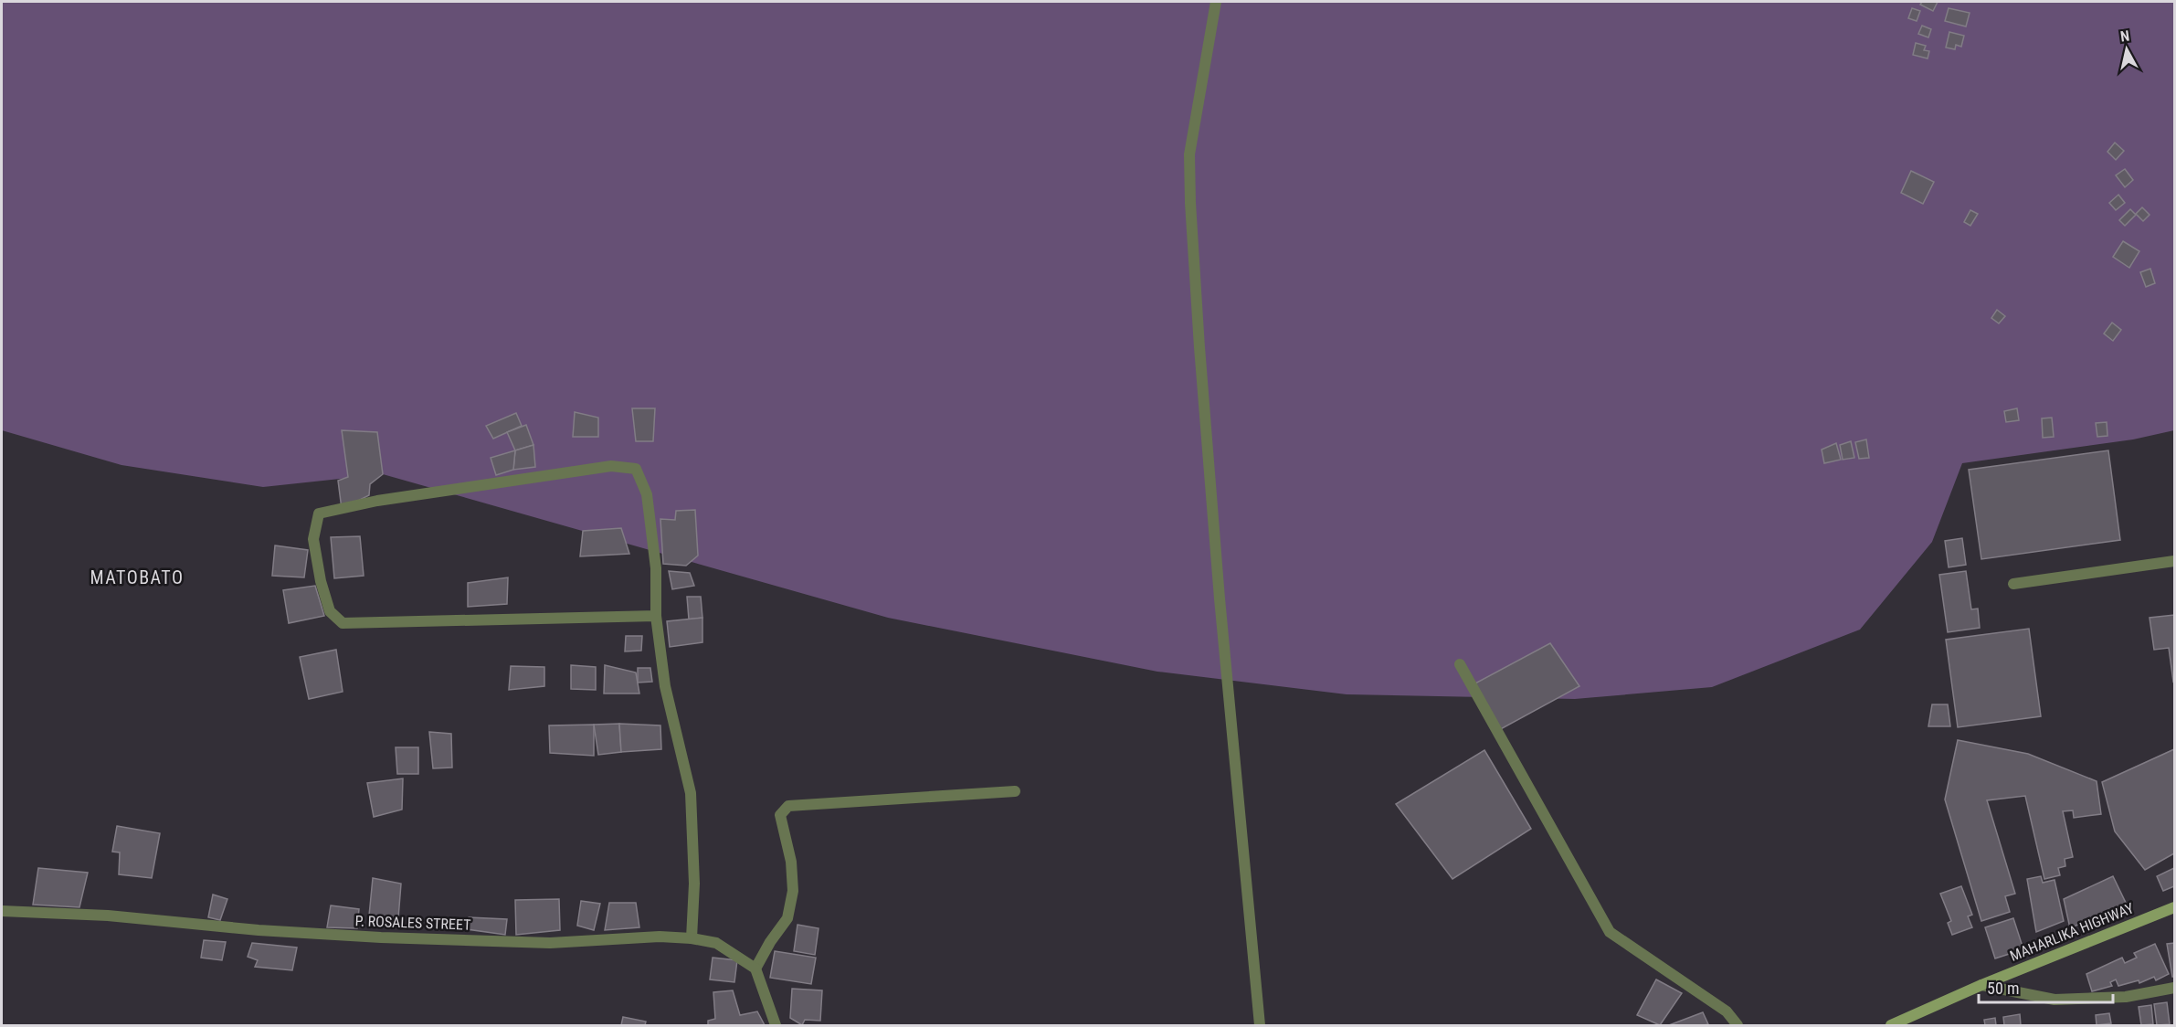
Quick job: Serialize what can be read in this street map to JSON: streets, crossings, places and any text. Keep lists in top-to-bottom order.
{
  "streets": {
    "main road": ["MAHARLIKA HIGHWAY"],
    "street": ["P. ROSALES STREET"]
  },
  "districts": ["MATOBATO"],
  "scale_bar": "50 m",
  "north": "top"
}
